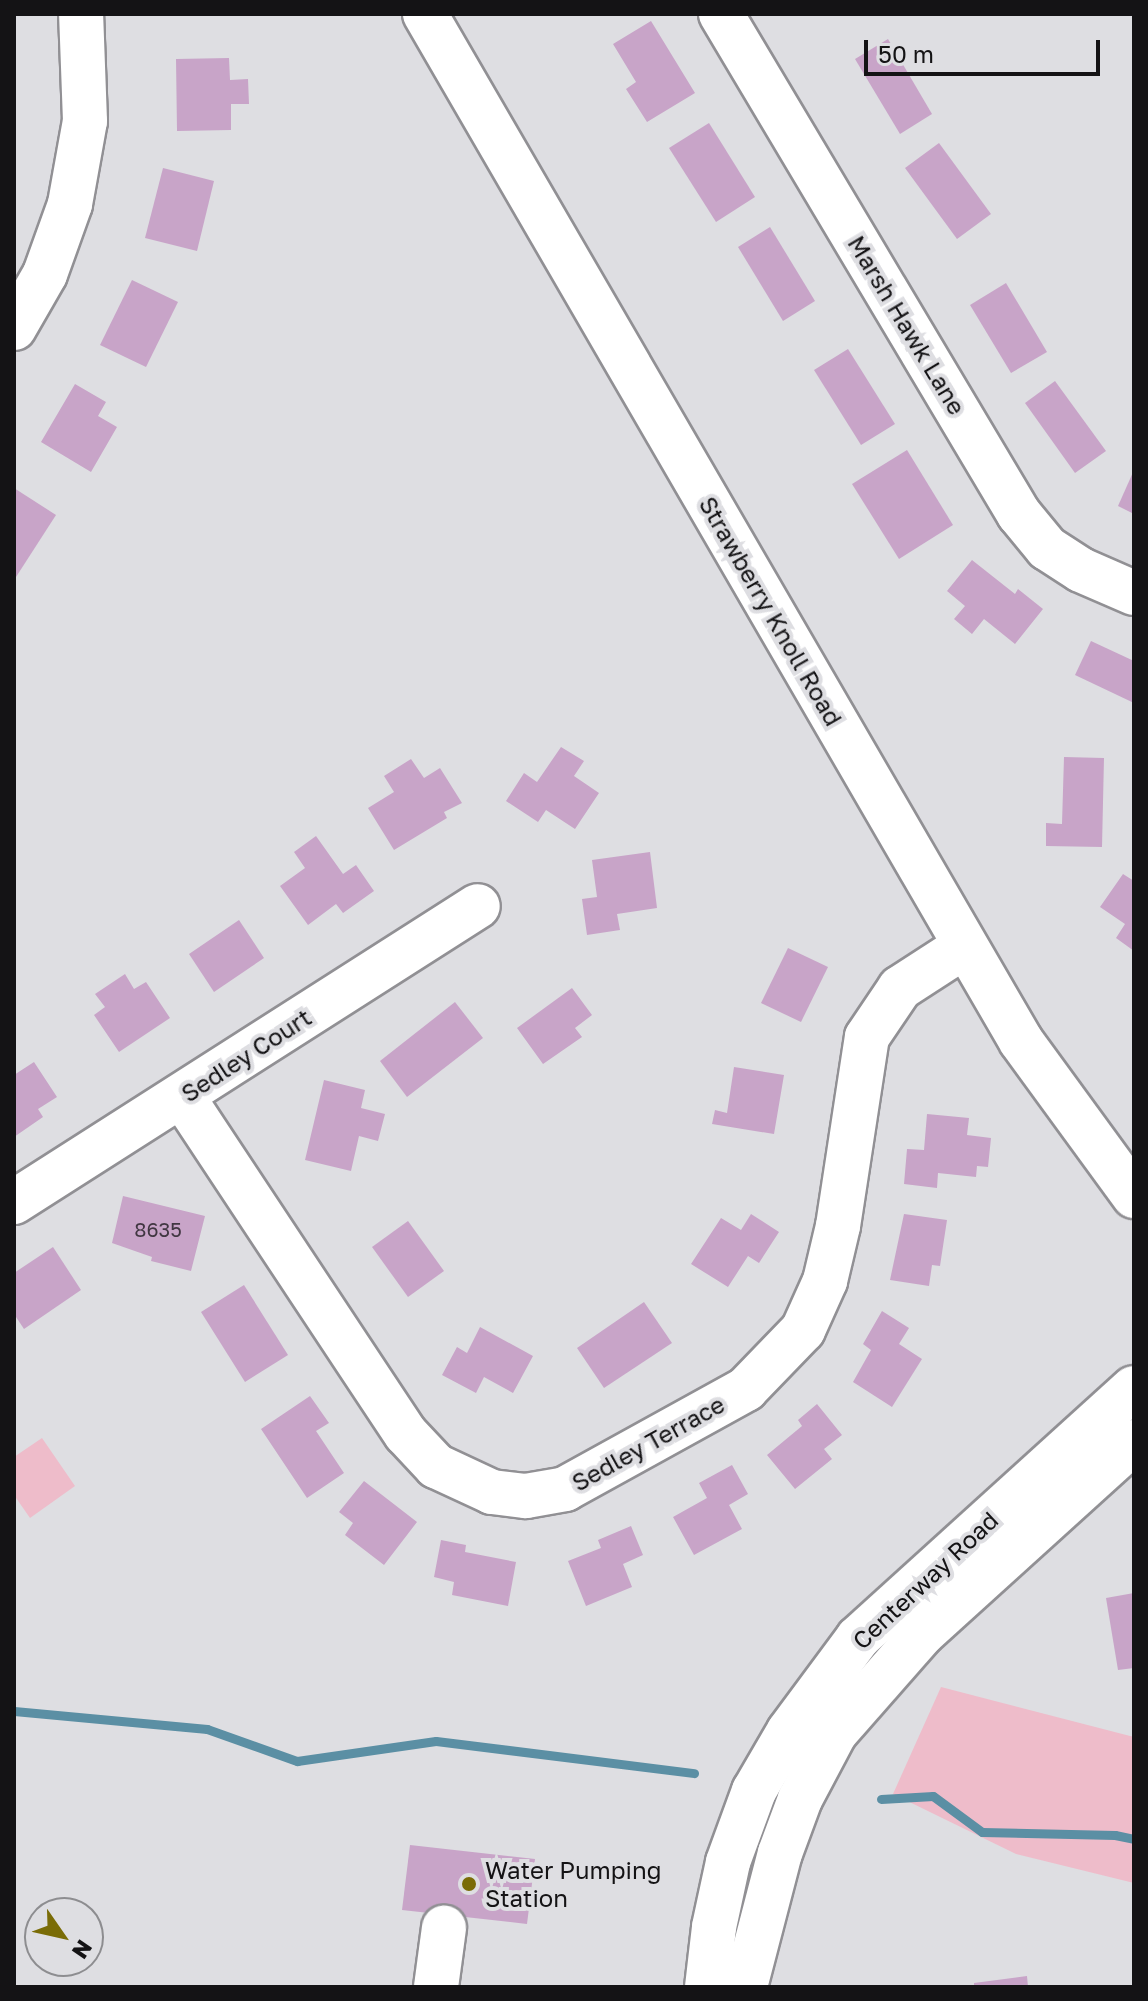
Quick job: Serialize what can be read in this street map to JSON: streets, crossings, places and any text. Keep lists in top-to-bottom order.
{
  "streets": {
    "street": [
      "Marsh Hawk Lane",
      "Strawberry Knoll Road",
      "Sedley Court",
      "Sedley Terrace",
      "Centerway Road"
    ]
  },
  "crossings": [
    ["Strawberry Knoll Road", "Sedley Terrace"],
    ["Sedley Court", "Sedley Terrace"]
  ],
  "places": ["Water Pumping Station"],
  "house_numbers": ["8635"],
  "scale_bar": "50 m",
  "north": "bottom right"
}
